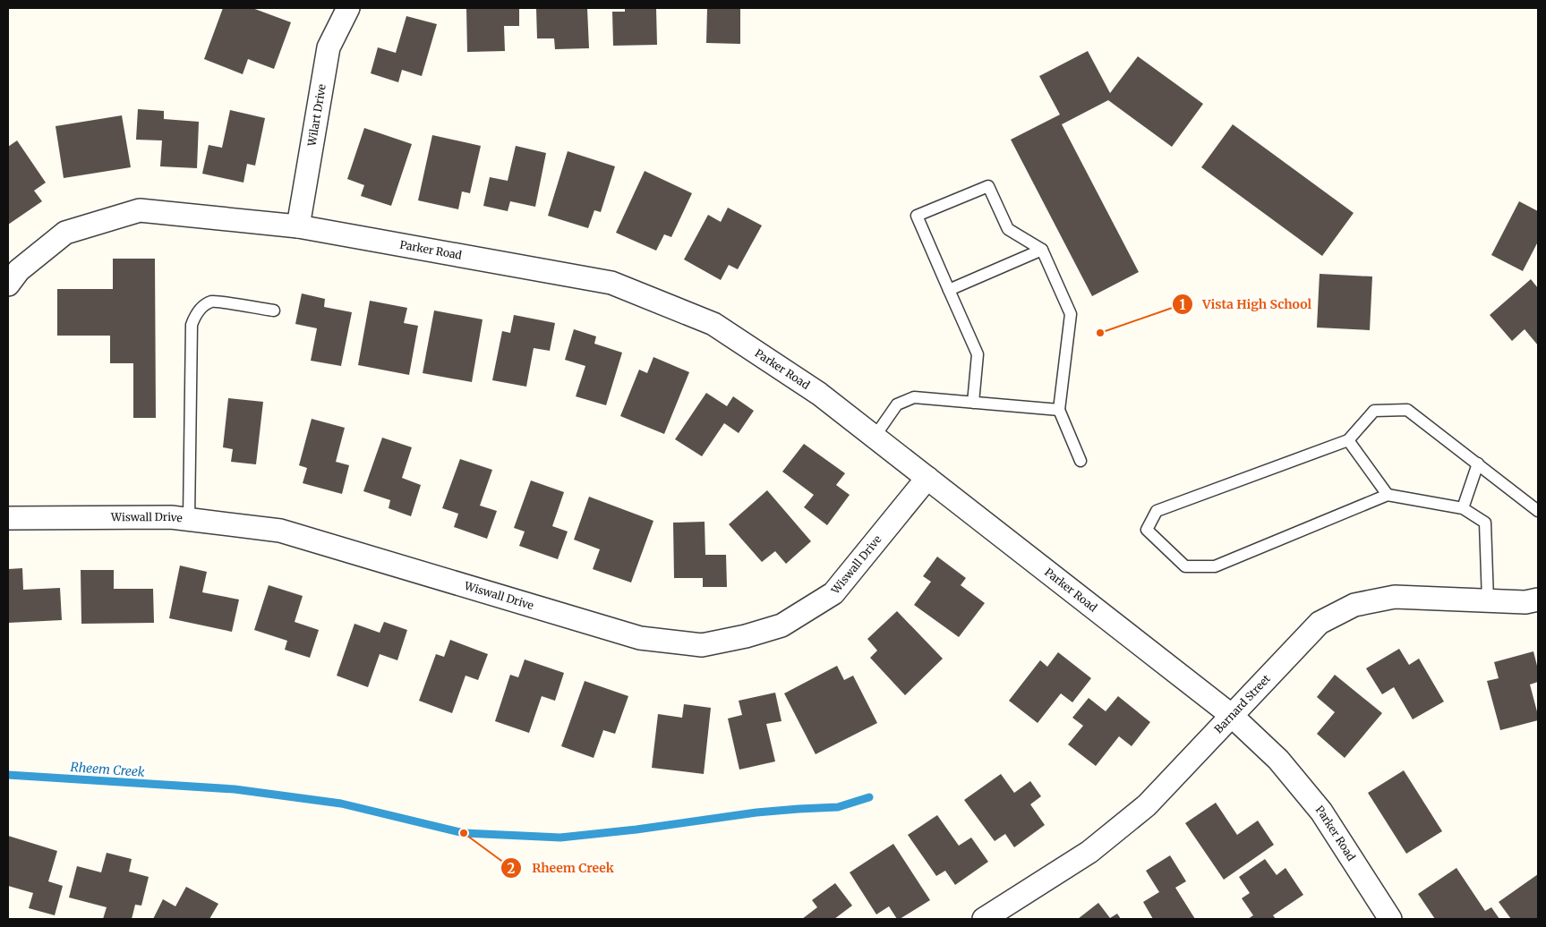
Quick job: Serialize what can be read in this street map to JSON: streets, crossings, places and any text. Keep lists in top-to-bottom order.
{
  "streets": {
    "street": [
      "Wilart Drive",
      "Parker Road",
      "Wiswall Drive",
      "Barnard Street"
    ]
  },
  "crossings": [
    ["Wilart Drive", "Parker Road"],
    ["Parker Road", "Wiswall Drive"],
    ["Parker Road", "Barnard Street"]
  ],
  "water": ["Rheem Creek"],
  "places": ["Vista High School", "Rheem Creek"]
}
